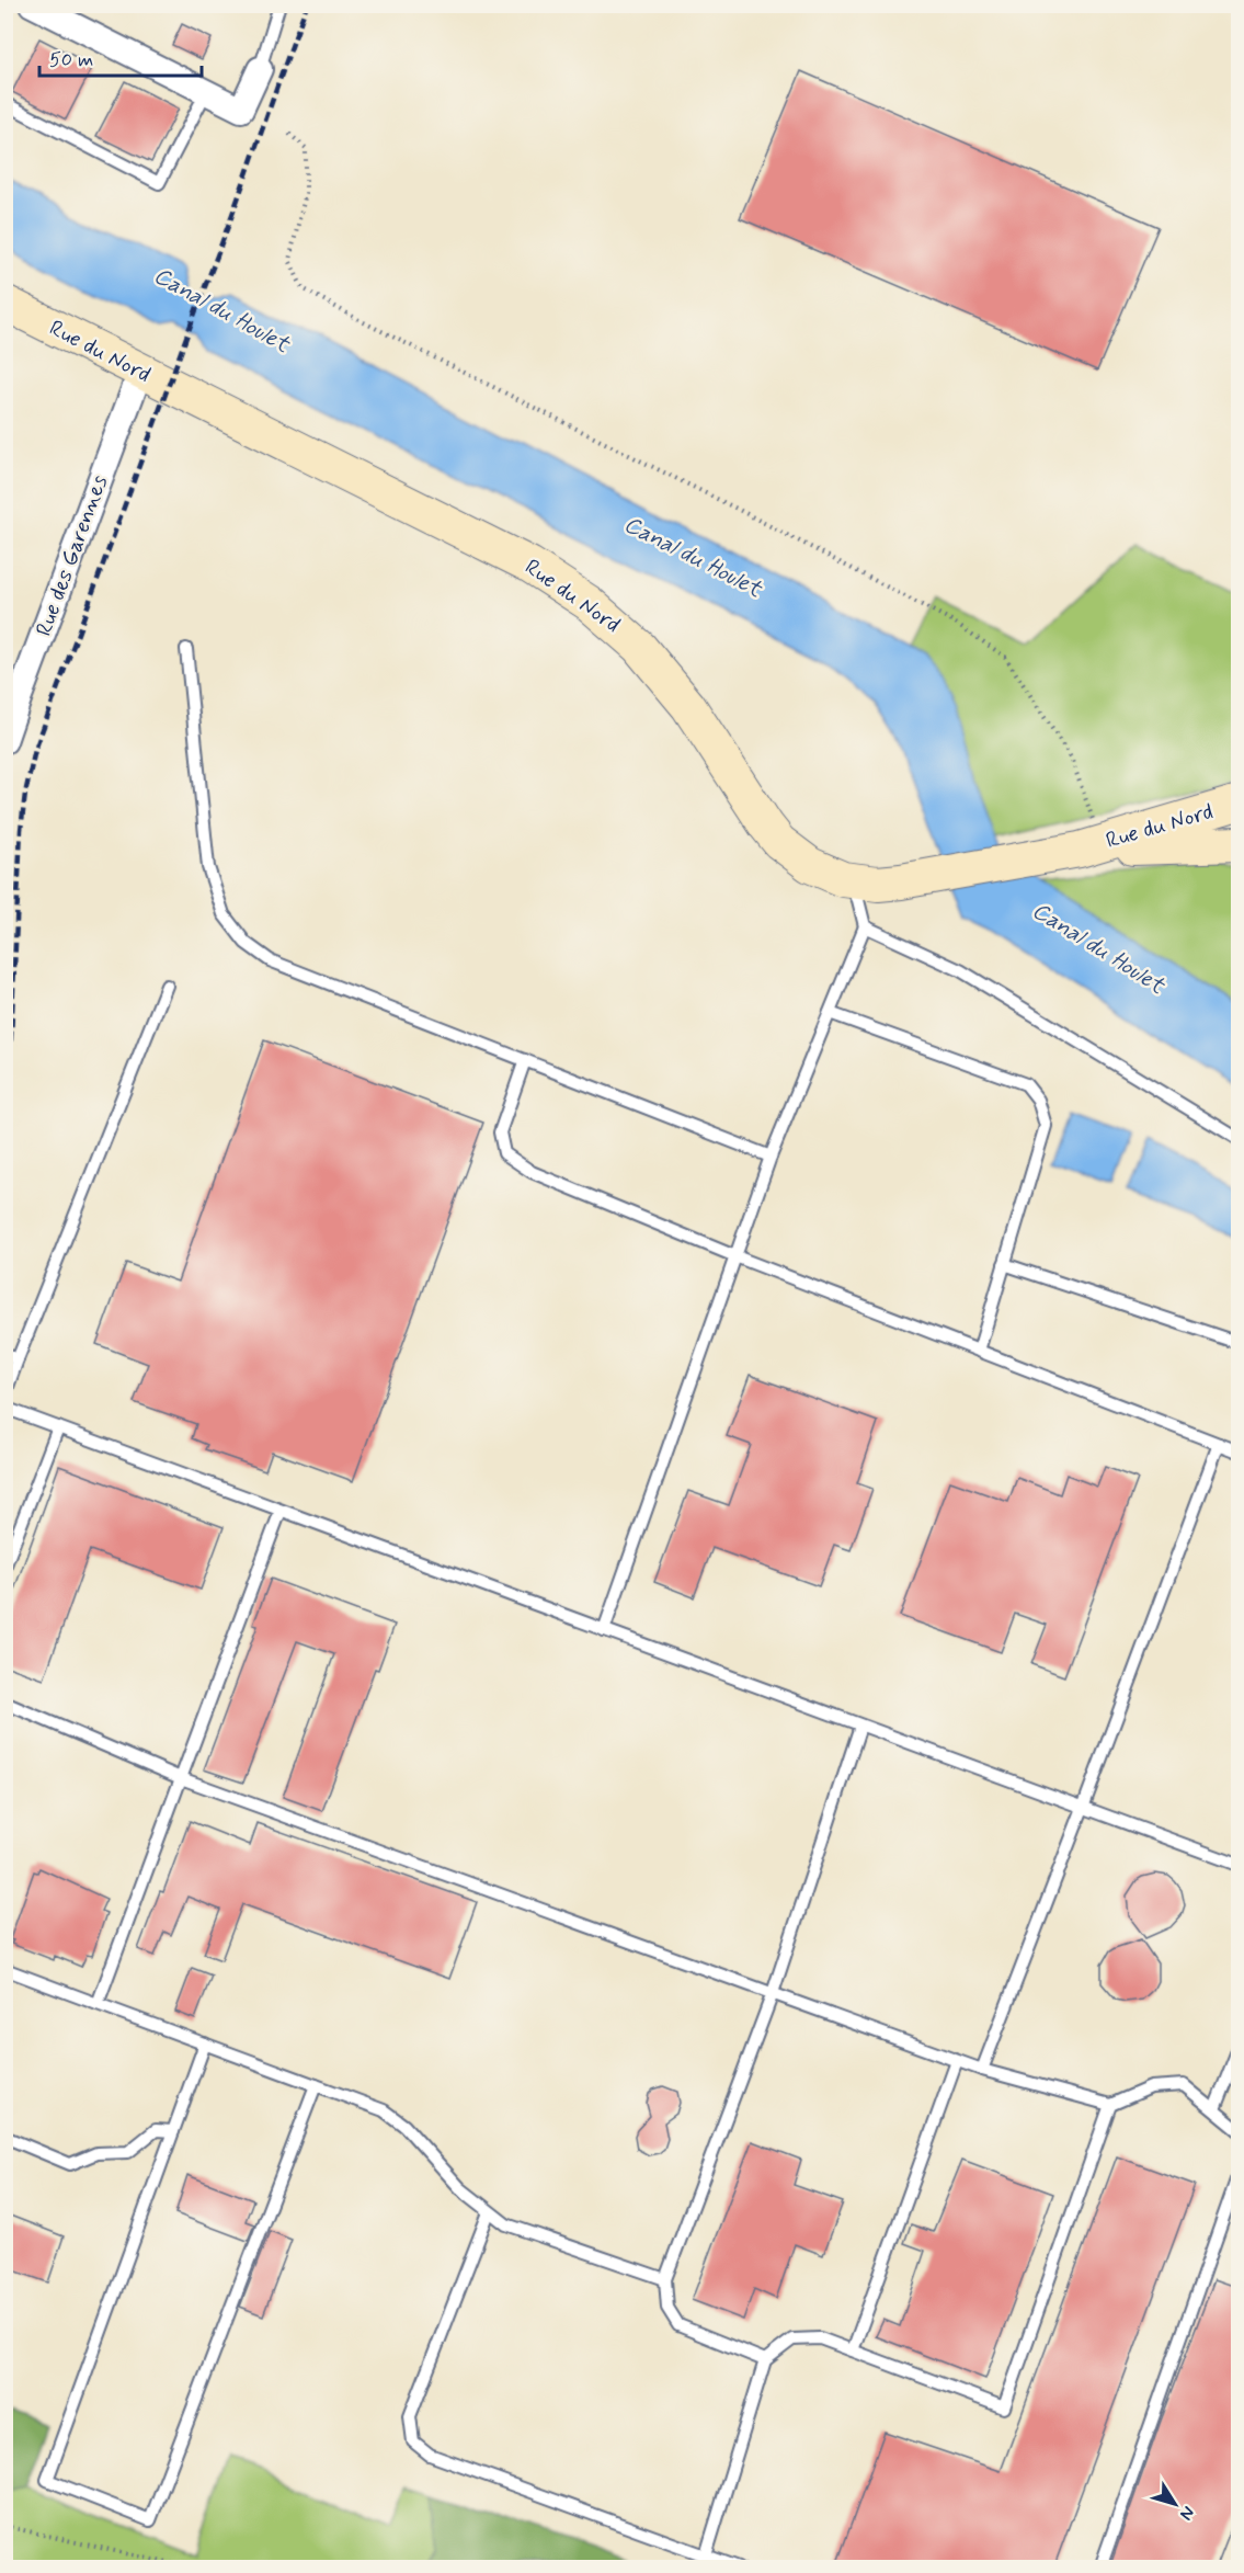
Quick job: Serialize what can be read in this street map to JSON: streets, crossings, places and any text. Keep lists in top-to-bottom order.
{
  "streets": {
    "street": ["Rue du Nord", "Rue des Garennes"]
  },
  "crossings": [
    ["Rue du Nord", "Rue des Garennes"]
  ],
  "water": ["Canal du Houlet"],
  "scale_bar": "50 m",
  "north": "bottom right"
}
